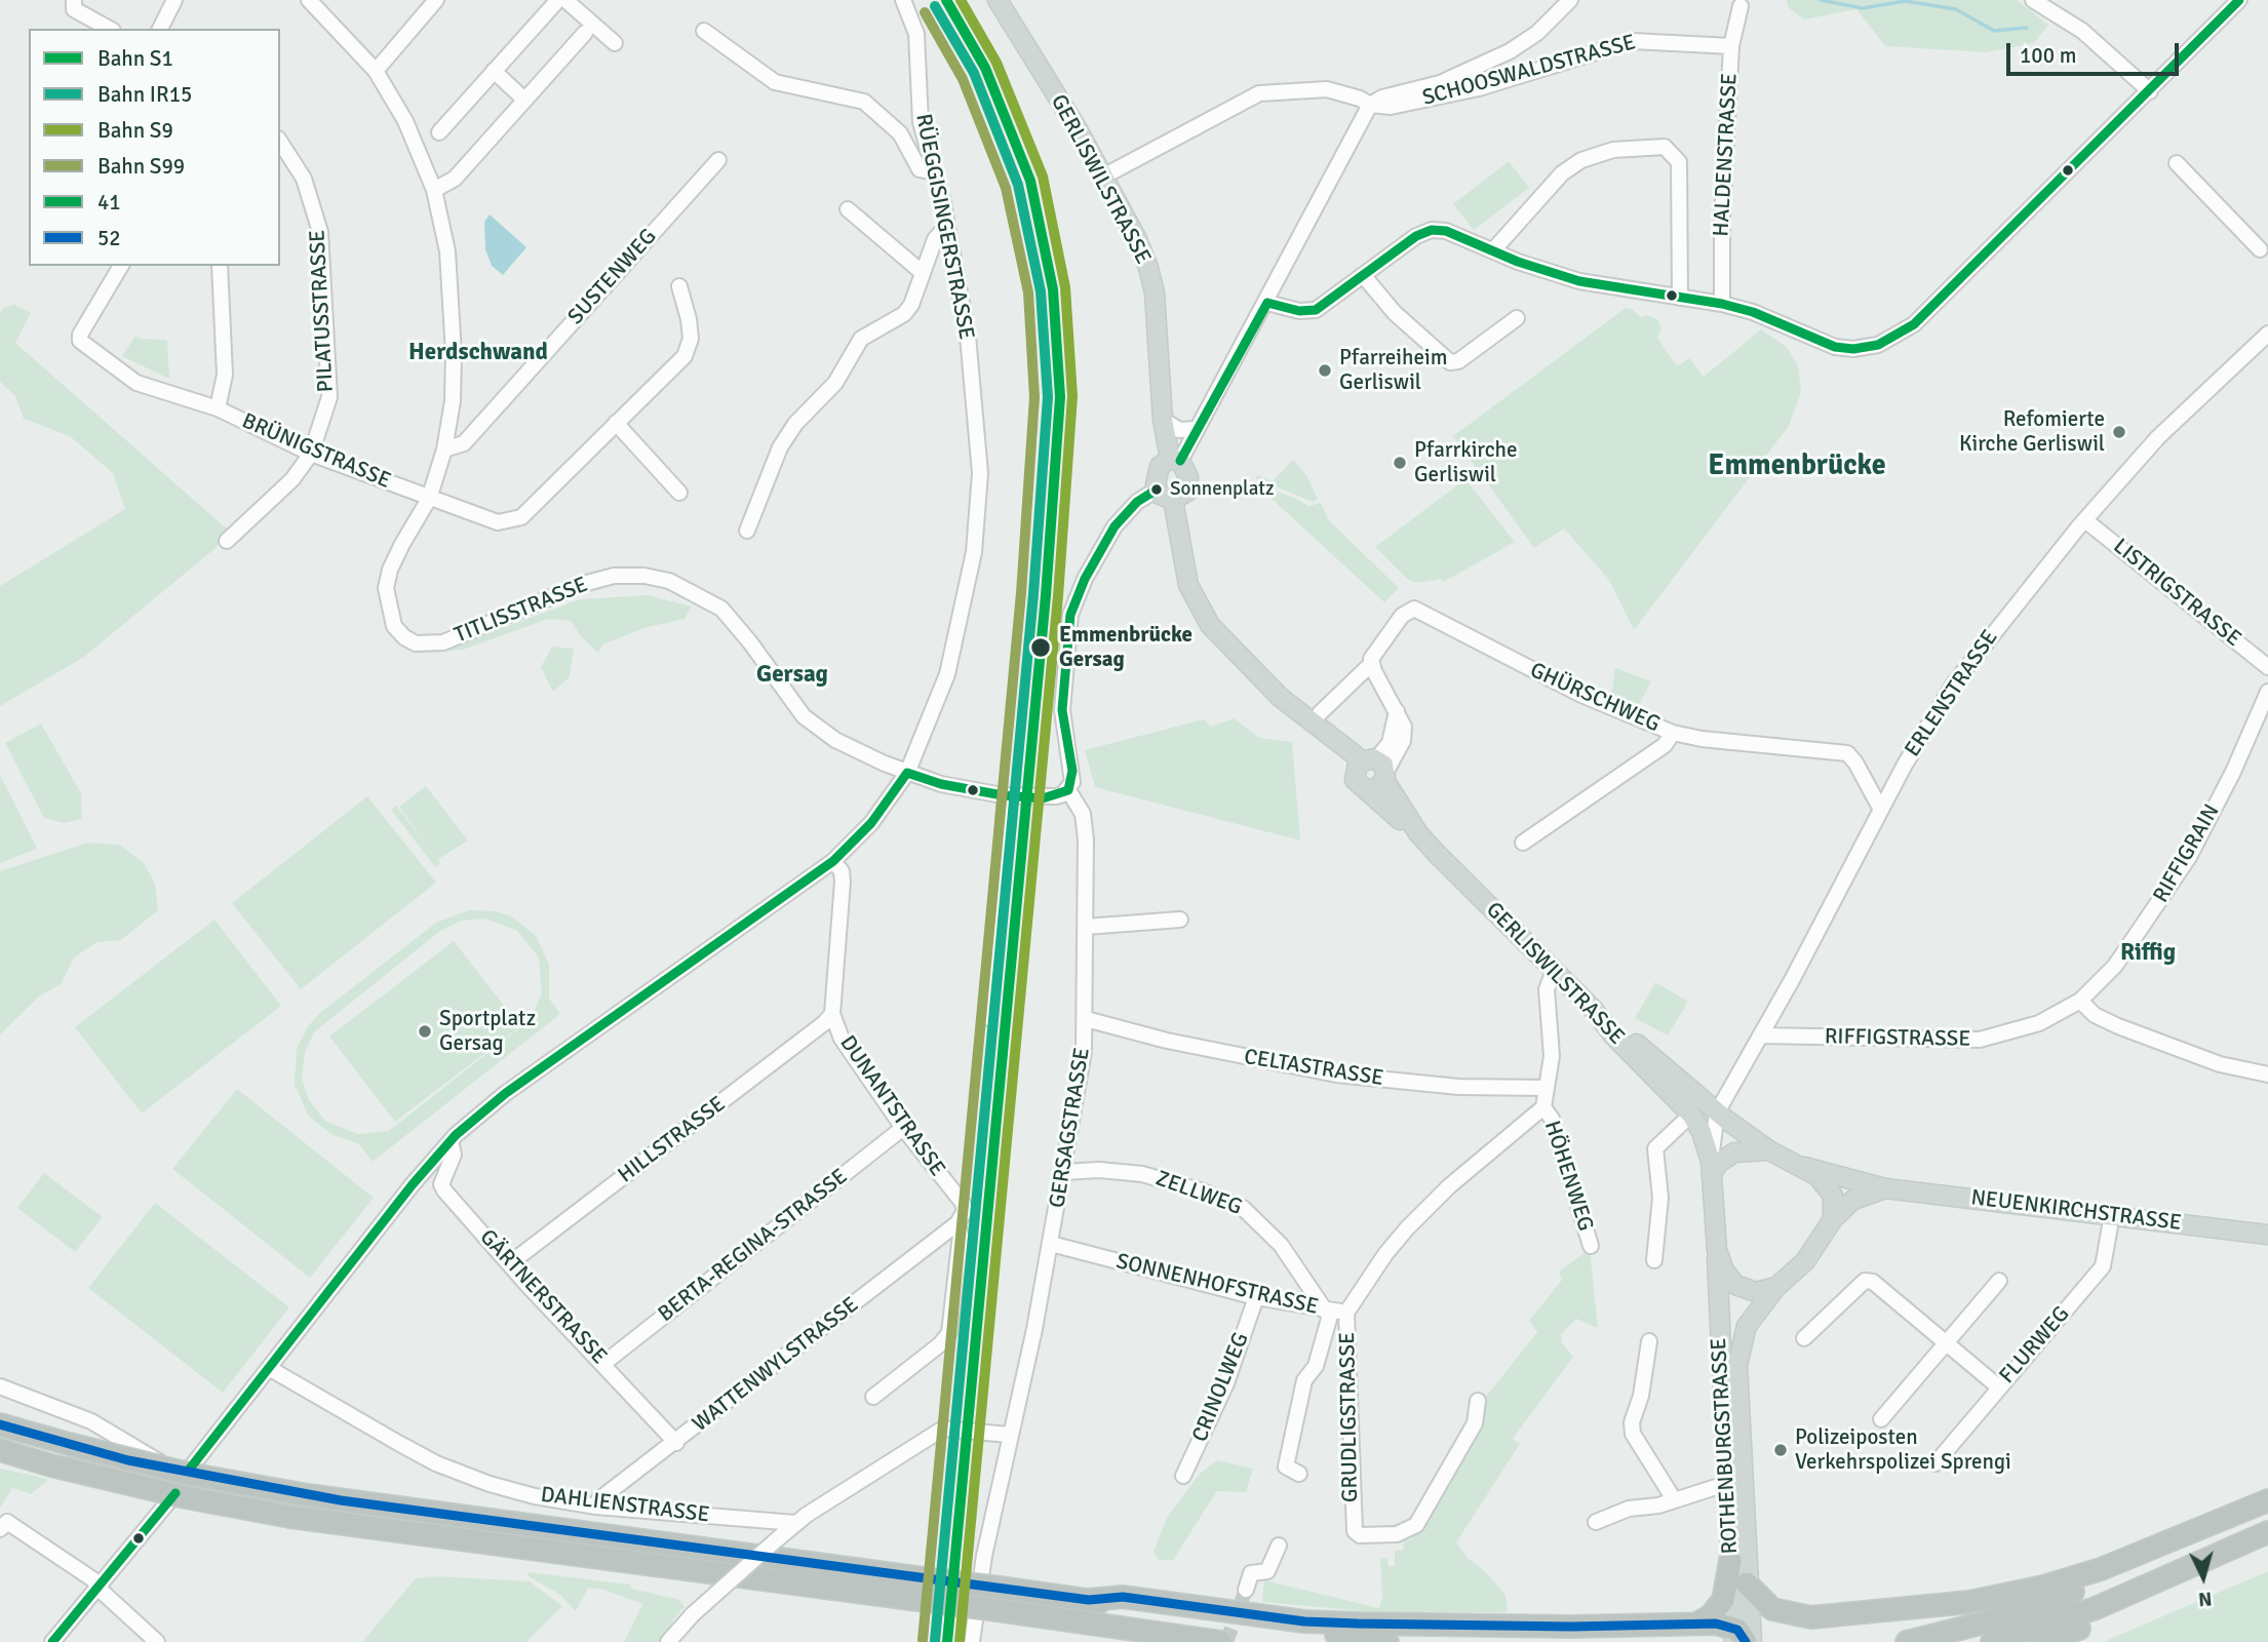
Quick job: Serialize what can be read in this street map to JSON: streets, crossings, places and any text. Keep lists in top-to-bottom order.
{
  "streets": {
    "main road": ["GERLISWILSTRASSE", "NEUENKIRCHSTRASSE", "ROTHENBURGSTRASSE"],
    "street": [
      "SCHOOSWALDSTRASSE",
      "HALDENSTRASSE",
      "RÜEGGISINGERSTRASSE",
      "SUSTENWEG",
      "PILATUSSTRASSE",
      "BRÜNIGSTRASSE",
      "LISTRIGSTRASSE",
      "TITLISSTRASSE",
      "ERLENSTRASSE",
      "GHÜRSCHWEG",
      "RIFFIGRAIN",
      "RIFFIGSTRASSE",
      "CELTASTRASSE",
      "DUNANTSTRASSE",
      "GERSAGSTRASSE",
      "HILLSTRASSE",
      "HÖHENWEG",
      "ZELLWEG",
      "BERTA-REGINA-STRASSE",
      "SONNENHOFSTRASSE",
      "GÄRTNERSTRASSE",
      "FLURWEG",
      "WATTENWYLSTRASSE",
      "CRINOLWEG",
      "GRUDLIGSTRASSE",
      "DAHLIENSTRASSE"
    ]
  },
  "crossings": [
    ["SCHOOSWALDSTRASSE", "HALDENSTRASSE"],
    ["GERLISWILSTRASSE", "GERSAGSTRASSE"],
    ["RÜEGGISINGERSTRASSE", "TITLISSTRASSE"],
    ["RÜEGGISINGERSTRASSE", "DUNANTSTRASSE"],
    ["RÜEGGISINGERSTRASSE", "GÄRTNERSTRASSE"],
    ["RÜEGGISINGERSTRASSE", "DAHLIENSTRASSE"],
    ["SUSTENWEG", "TITLISSTRASSE"],
    ["PILATUSSTRASSE", "BRÜNIGSTRASSE"],
    ["BRÜNIGSTRASSE", "TITLISSTRASSE"],
    ["LISTRIGSTRASSE", "ERLENSTRASSE"],
    ["ERLENSTRASSE", "GHÜRSCHWEG"],
    ["ERLENSTRASSE", "RIFFIGSTRASSE"],
    ["RIFFIGRAIN", "RIFFIGSTRASSE"],
    ["CELTASTRASSE", "GERSAGSTRASSE"],
    ["DUNANTSTRASSE", "HILLSTRASSE"],
    ["DUNANTSTRASSE", "BERTA-REGINA-STRASSE"],
    ["DUNANTSTRASSE", "WATTENWYLSTRASSE"],
    ["GERSAGSTRASSE", "ZELLWEG"],
    ["GERSAGSTRASSE", "SONNENHOFSTRASSE"],
    ["HILLSTRASSE", "GÄRTNERSTRASSE"],
    ["HÖHENWEG", "SONNENHOFSTRASSE"],
    ["ZELLWEG", "SONNENHOFSTRASSE"],
    ["ZELLWEG", "GRUDLIGSTRASSE"],
    ["NEUENKIRCHSTRASSE", "FLURWEG"],
    ["NEUENKIRCHSTRASSE", "ROTHENBURGSTRASSE"],
    ["BERTA-REGINA-STRASSE", "GÄRTNERSTRASSE"],
    ["SONNENHOFSTRASSE", "CRINOLWEG"],
    ["SONNENHOFSTRASSE", "GRUDLIGSTRASSE"],
    ["GÄRTNERSTRASSE", "WATTENWYLSTRASSE"],
    ["WATTENWYLSTRASSE", "DAHLIENSTRASSE"]
  ],
  "districts": [
    "Herdschwand",
    "Emmenbrücke",
    "Gersag",
    "Riffig"
  ],
  "places": [
    "Pfarreiheim Gerliswil",
    "Refomierte Kirche Gerliswil",
    "Pfarrkirche Gerliswil",
    "Sonnenplatz",
    "Emmenbrücke Gersag",
    "Sportplatz Gersag",
    "Polizeiposten Verkehrspolizei Sprengi"
  ],
  "lines": [
    "rail line S1",
    "rail line S9",
    "transit line 41",
    "rail line IR15",
    "rail line S99",
    "transit line 52"
  ],
  "legend": [
    "Bahn S1",
    "Bahn IR15",
    "Bahn S9",
    "Bahn S99",
    "41",
    "52"
  ],
  "scale_bar": "100 m",
  "north": "bottom"
}
